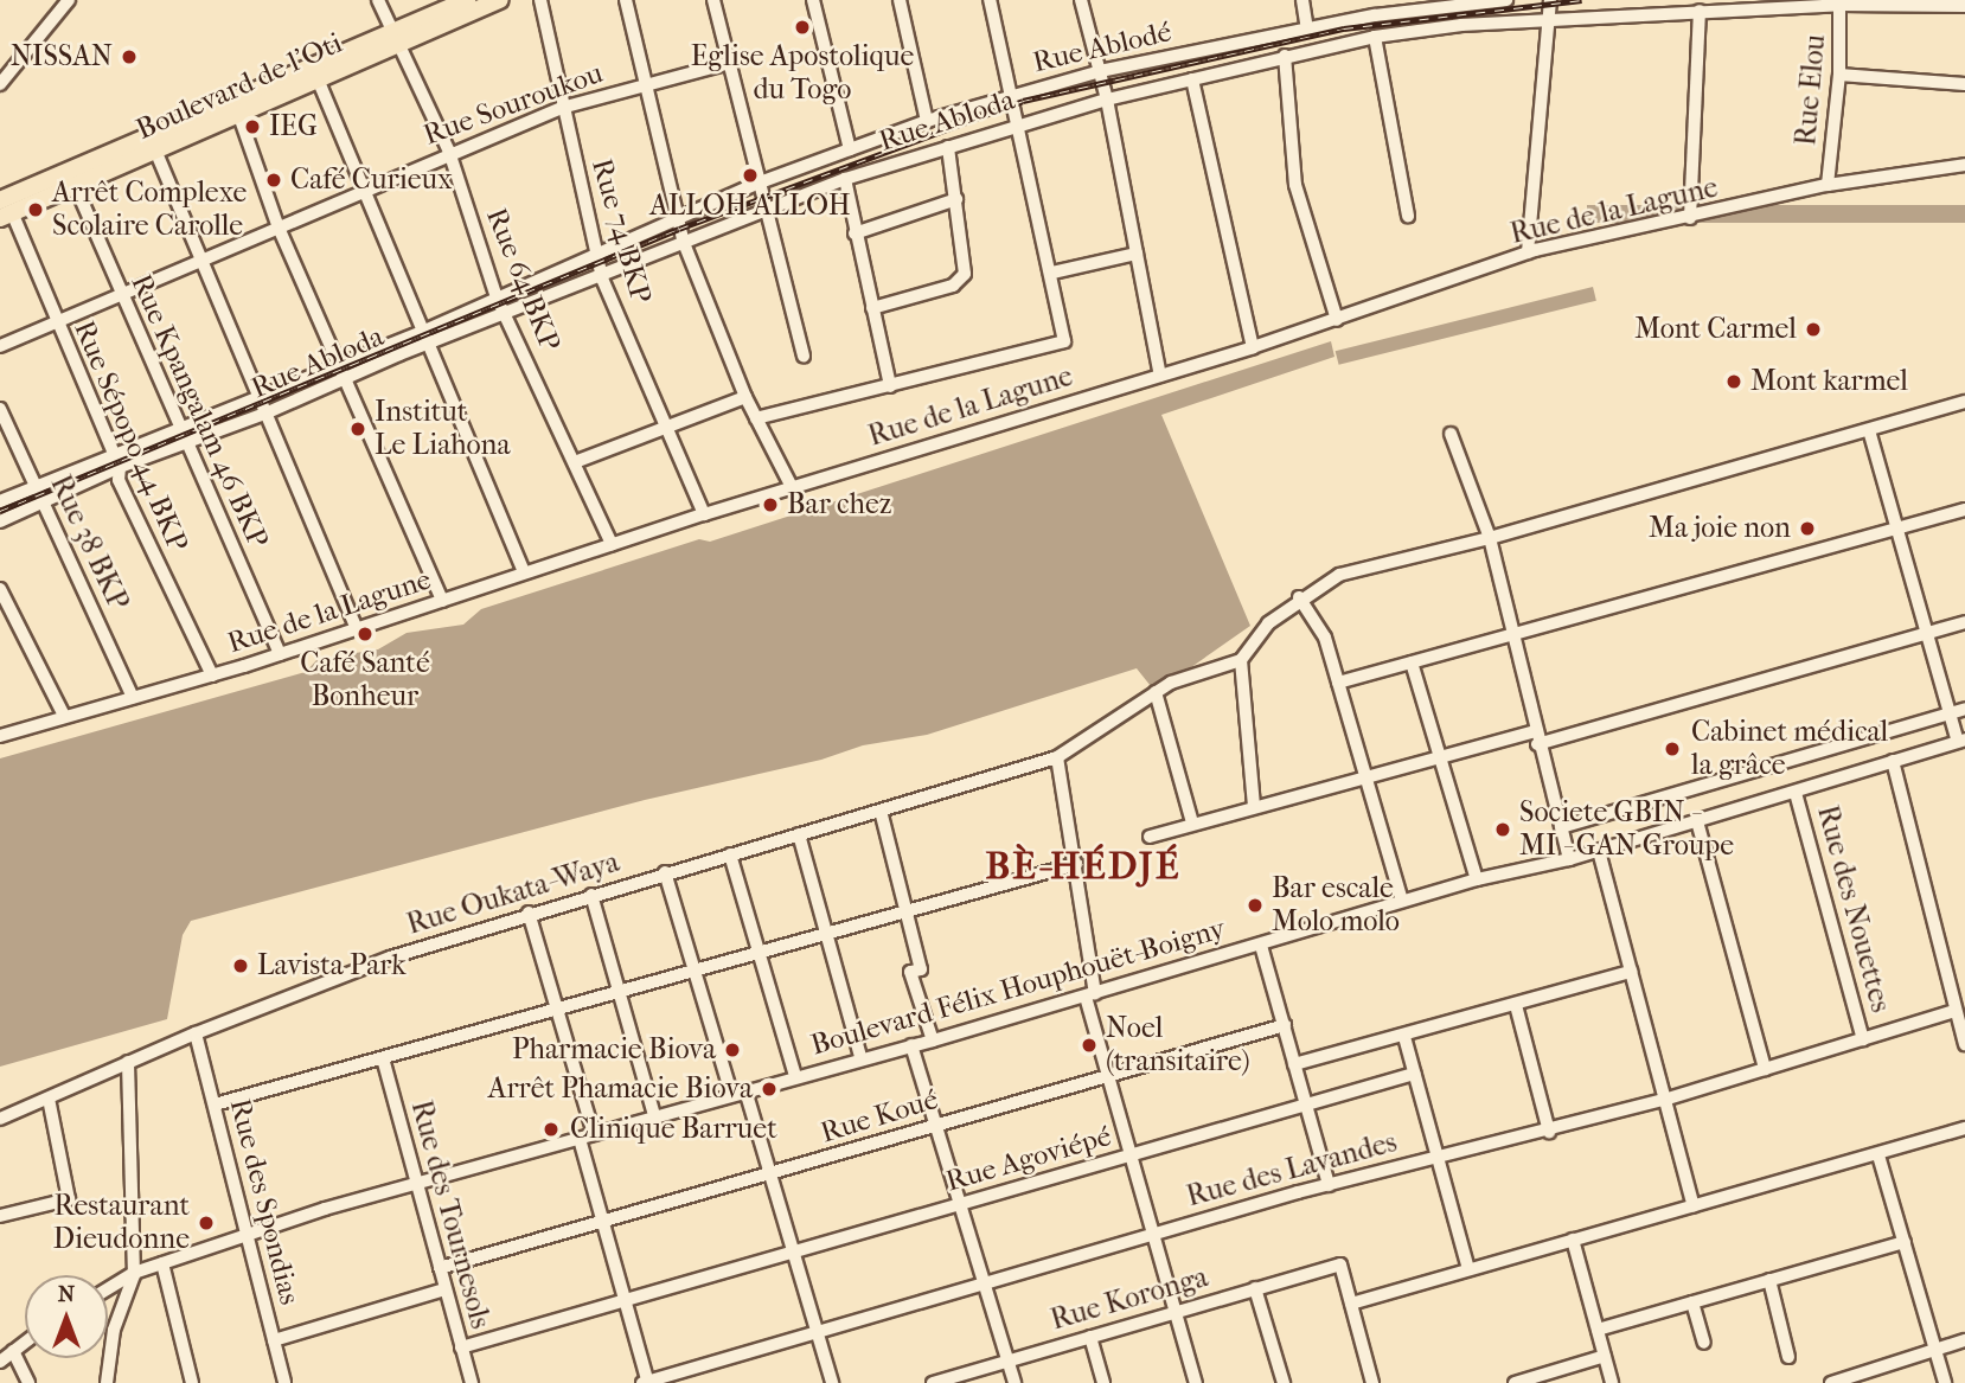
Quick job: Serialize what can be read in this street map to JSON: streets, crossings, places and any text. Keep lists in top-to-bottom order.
{
  "streets": {
    "main road": ["Boulevard de l'Oti"],
    "street": [
      "Rue Ablodé",
      "Rue Elou",
      "Rue Souroukou",
      "Rue Abloda",
      "Rue de la Lagune",
      "Rue 74 BKP",
      "Rue 64 BKP",
      "Rue Kpangalam 46 BKP",
      "Rue Sépopo 44 BKP",
      "Rue 38 BKP",
      "Rue Oukata-Waya",
      "Rue des Nouettes",
      "Boulevard Félix Houphouët-Boigny",
      "Rue Koué",
      "Rue Agoviépé",
      "Rue des Lavandes",
      "Rue des Spondias",
      "Rue des Tournesols",
      "Rue Koronga"
    ]
  },
  "crossings": [
    ["Rue Ablodé", "Rue Abloda"],
    ["Rue Ablodé", "Rue 74 BKP"],
    ["Rue Ablodé", "Rue 64 BKP"],
    ["Boulevard de l'Oti", "Rue 64 BKP"],
    ["Boulevard de l'Oti", "Rue Kpangalam 46 BKP"],
    ["Boulevard de l'Oti", "Rue Sépopo 44 BKP"],
    ["Rue Elou", "Rue Abloda"],
    ["Rue Elou", "Rue de la Lagune"],
    ["Rue Souroukou", "Rue 74 BKP"],
    ["Rue Souroukou", "Rue 64 BKP"],
    ["Rue Souroukou", "Rue Kpangalam 46 BKP"],
    ["Rue Souroukou", "Rue Sépopo 44 BKP"],
    ["Rue Abloda", "Rue 74 BKP"],
    ["Rue Abloda", "Rue 64 BKP"],
    ["Rue Abloda", "Rue Kpangalam 46 BKP"],
    ["Rue Abloda", "Rue Sépopo 44 BKP"],
    ["Rue Abloda", "Rue 38 BKP"],
    ["Rue de la Lagune", "Rue 74 BKP"],
    ["Rue de la Lagune", "Rue 64 BKP"],
    ["Rue de la Lagune", "Rue Kpangalam 46 BKP"],
    ["Rue de la Lagune", "Rue Sépopo 44 BKP"],
    ["Rue de la Lagune", "Rue 38 BKP"],
    ["Rue Oukata-Waya", "Rue des Spondias"],
    ["Rue des Nouettes", "Boulevard Félix Houphouët-Boigny"],
    ["Rue des Nouettes", "Rue des Lavandes"],
    ["Boulevard Félix Houphouët-Boigny", "Rue des Spondias"],
    ["Boulevard Félix Houphouët-Boigny", "Rue des Tournesols"],
    ["Rue Koué", "Rue des Tournesols"],
    ["Rue Agoviépé", "Rue des Tournesols"]
  ],
  "districts": ["BÈ-HÉDJÉ"],
  "places": [
    "Eglise Apostolique du Togo",
    "NISSAN",
    "IEG",
    "ALLOH ALLOH",
    "Café Curieux",
    "Arrêt Complexe Scolaire Carolle",
    "Mont Carmel",
    "Mont karmel",
    "Institut Le Liahona",
    "Bar chez",
    "Ma joie non",
    "Café Santé Bonheur",
    "Cabinet médical la grâce",
    "Societe GBIN - MI - GAN Groupe",
    "Bar escale Molo molo",
    "Lavista Park",
    "Noel (transitaire)",
    "Pharmacie Biova",
    "Arrêt Phamacie Biova",
    "Clinique Barruet",
    "Restaurant Dieudonne"
  ],
  "north": "top"
}
